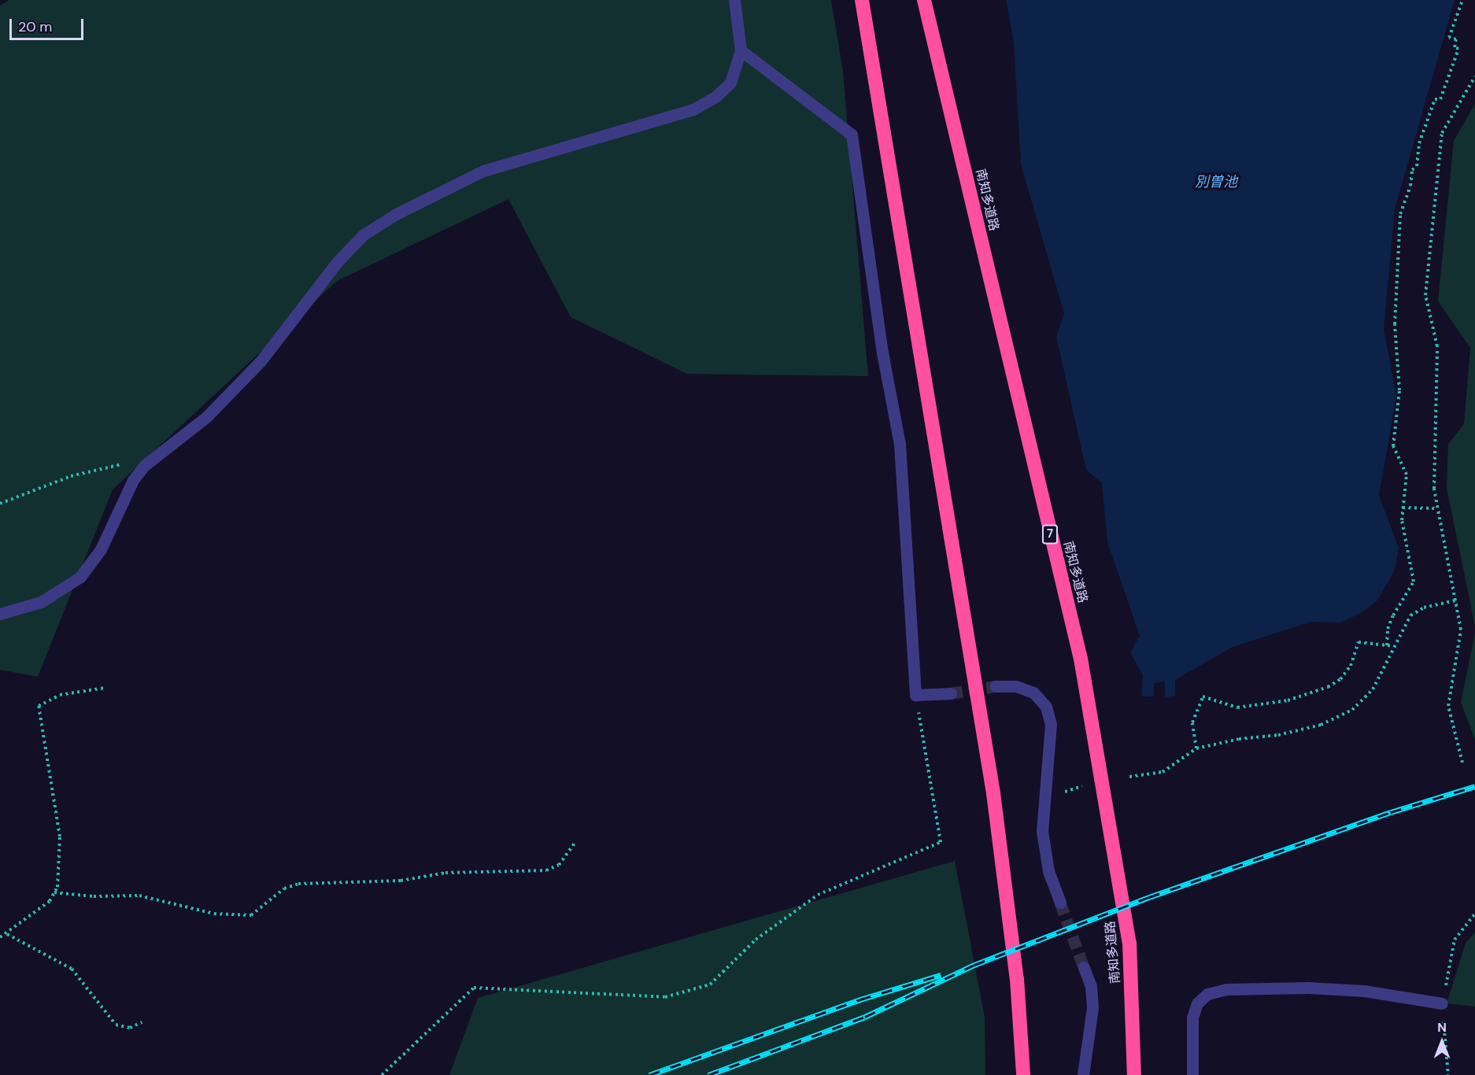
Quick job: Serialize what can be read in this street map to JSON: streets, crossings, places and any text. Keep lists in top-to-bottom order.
{
  "streets": {
    "highway": ["南知多道路", "7"]
  },
  "water": ["別曽池"],
  "scale_bar": "20 m",
  "north": "top"
}
